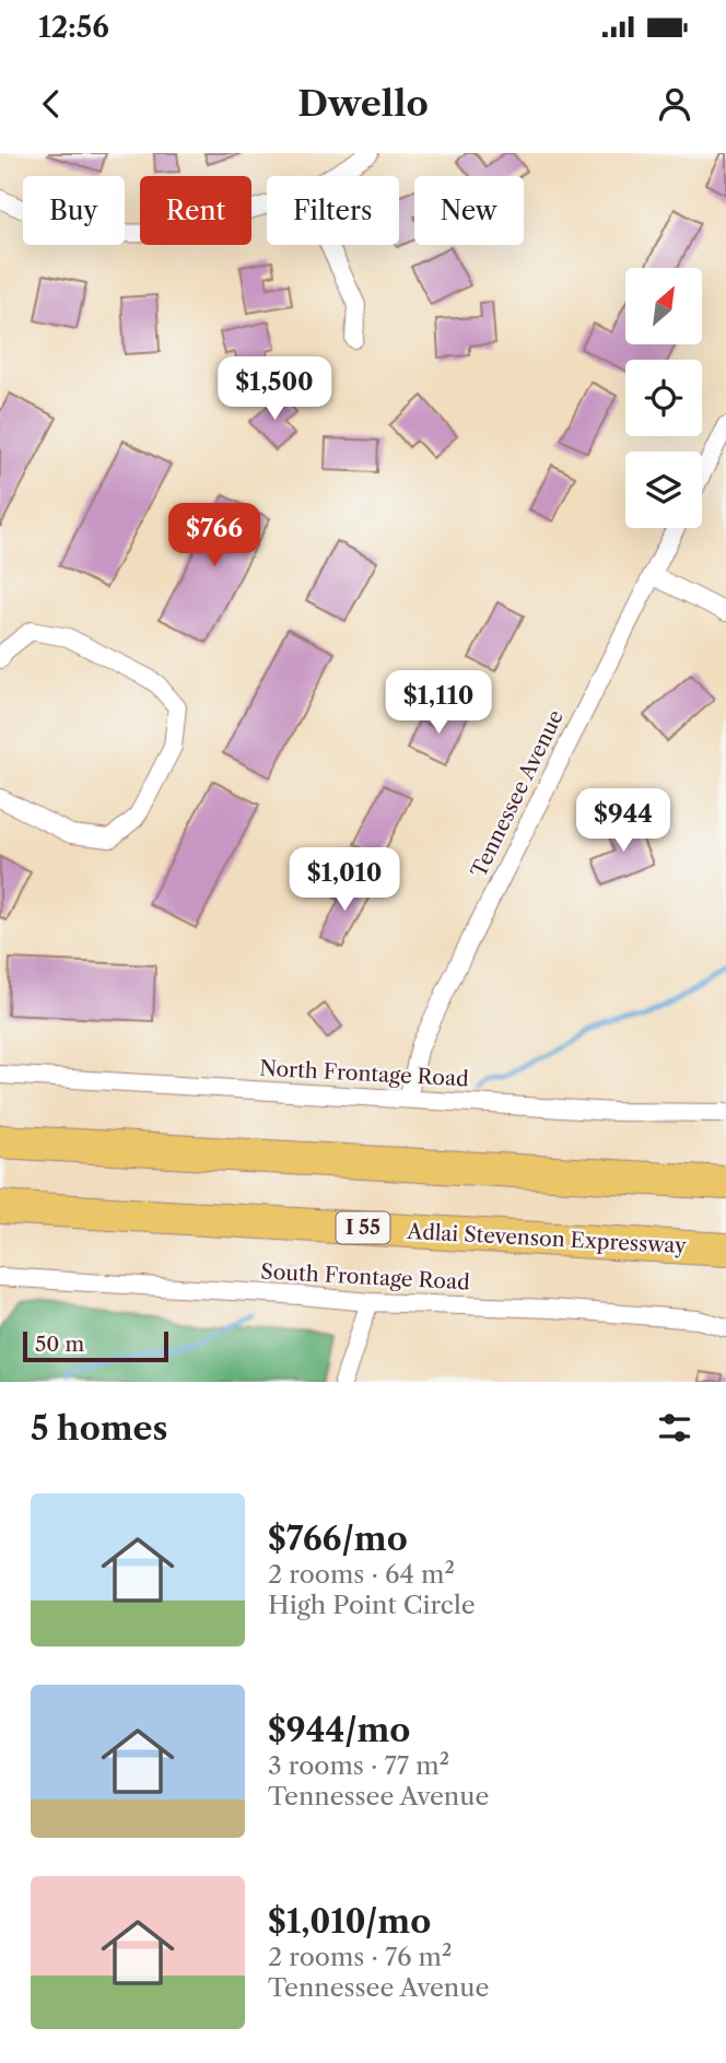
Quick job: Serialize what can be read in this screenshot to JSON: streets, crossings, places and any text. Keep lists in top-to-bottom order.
{
  "streets": {
    "highway": ["I 55", "Adlai Stevenson Expressway"],
    "street": ["Tennessee Avenue", "North Frontage Road", "South Frontage Road"]
  },
  "crossings": [
    ["Tennessee Avenue", "North Frontage Road"]
  ],
  "scale_bar": "50 m",
  "north": "top right",
  "page": {
    "status": "12:56",
    "header": "Dwello",
    "chip": [
      "Buy",
      "Rent",
      "Filters",
      "New"
    ],
    "price": [
      "$1,500",
      "$766",
      "$1,110",
      "$944",
      "$1,010"
    ],
    "scale": "50 m",
    "heading": "5 homes",
    "list": [
      {
        "name": "$766/mo",
        "note": "2 rooms · 64 m² · High Point Circle"
      },
      {
        "name": "$944/mo",
        "note": "3 rooms · 77 m² · Tennessee Avenue"
      },
      {
        "name": "$1,010/mo",
        "note": "2 rooms · 76 m² · Tennessee Avenue"
      }
    ]
  }
}
